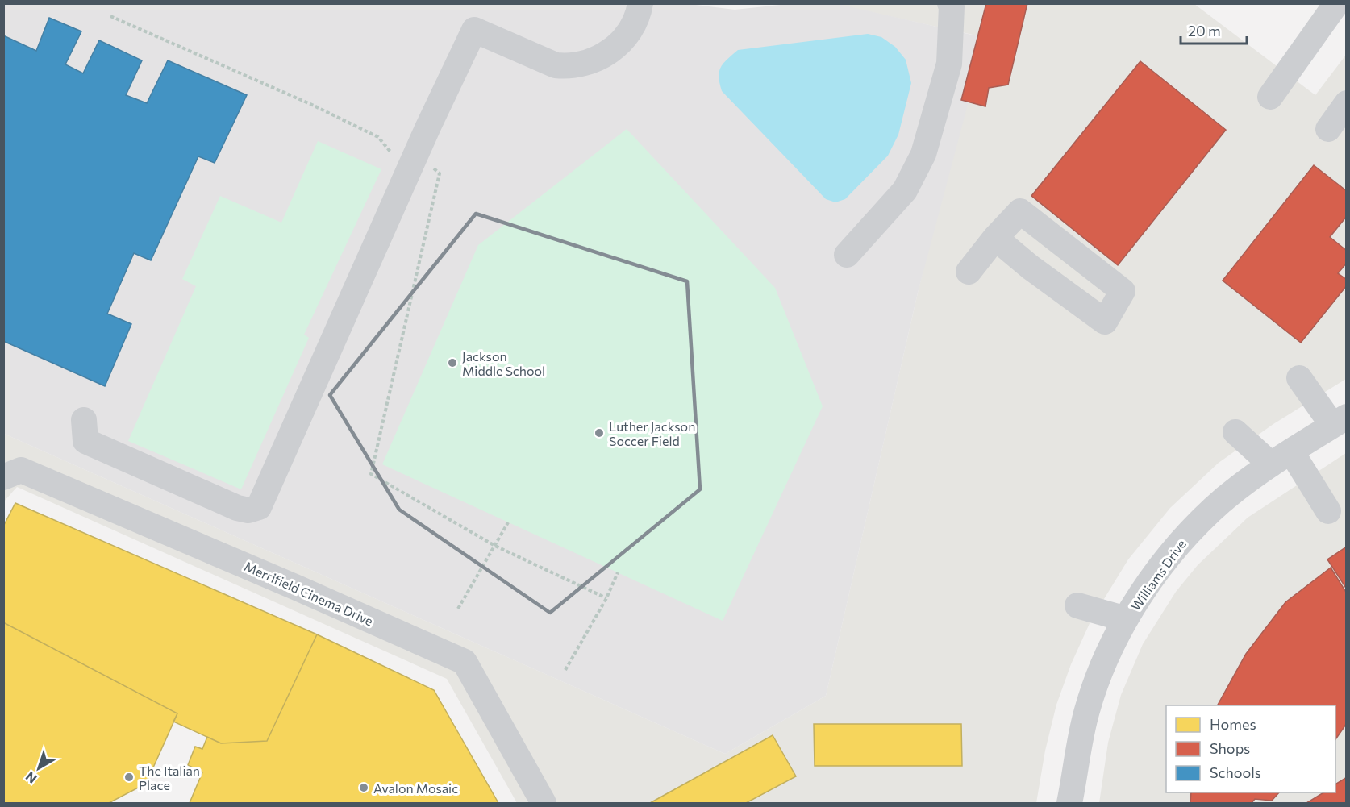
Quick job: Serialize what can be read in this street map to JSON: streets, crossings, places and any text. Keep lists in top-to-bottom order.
{
  "streets": {
    "street": ["Williams Drive", "Merrifield Cinema Drive"]
  },
  "places": [
    "Jackson Middle School",
    "Luther Jackson Soccer Field",
    "The Italian Place",
    "Avalon Mosaic"
  ],
  "legend": ["Homes", "Shops", "Schools"],
  "scale_bar": "20 m",
  "north": "bottom left"
}
